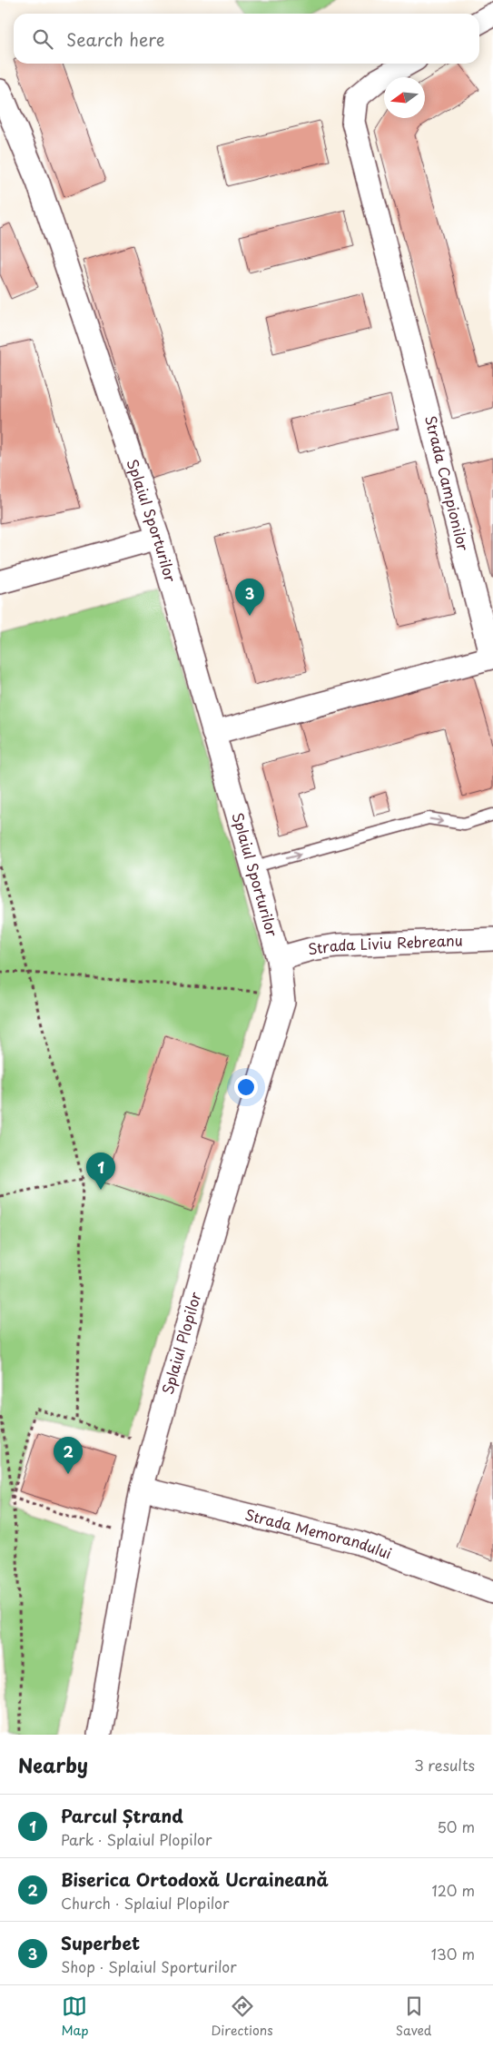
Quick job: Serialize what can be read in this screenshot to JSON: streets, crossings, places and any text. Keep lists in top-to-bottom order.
{
  "streets": {
    "street": [
      "Strada Campionilor",
      "Splaiul Sporturilor",
      "Strada Liviu Rebreanu",
      "Splaiul Plopilor",
      "Strada Memorandului"
    ]
  },
  "crossings": [
    ["Strada Campionilor", "Splaiul Sporturilor"],
    ["Splaiul Sporturilor", "Strada Liviu Rebreanu"],
    ["Splaiul Sporturilor", "Splaiul Plopilor"],
    ["Strada Liviu Rebreanu", "Splaiul Plopilor"],
    ["Splaiul Plopilor", "Strada Memorandului"]
  ],
  "north": "left",
  "page": {
    "search": "Search here",
    "pins": ["3", "1", "2"],
    "heading": ["Nearby", "3 results"],
    "list": [
      {
        "mark": "1",
        "name": "Parcul Ștrand",
        "note": "Park · Splaiul Plopilor",
        "value": "50 m"
      },
      {
        "mark": "2",
        "name": "Biserica Ortodoxă Ucraineană",
        "note": "Church · Splaiul Plopilor",
        "value": "120 m"
      },
      {
        "mark": "3",
        "name": "Superbet",
        "note": "Shop · Splaiul Sporturilor",
        "value": "130 m"
      }
    ],
    "nav": ["Map", "Directions", "Saved"]
  }
}
